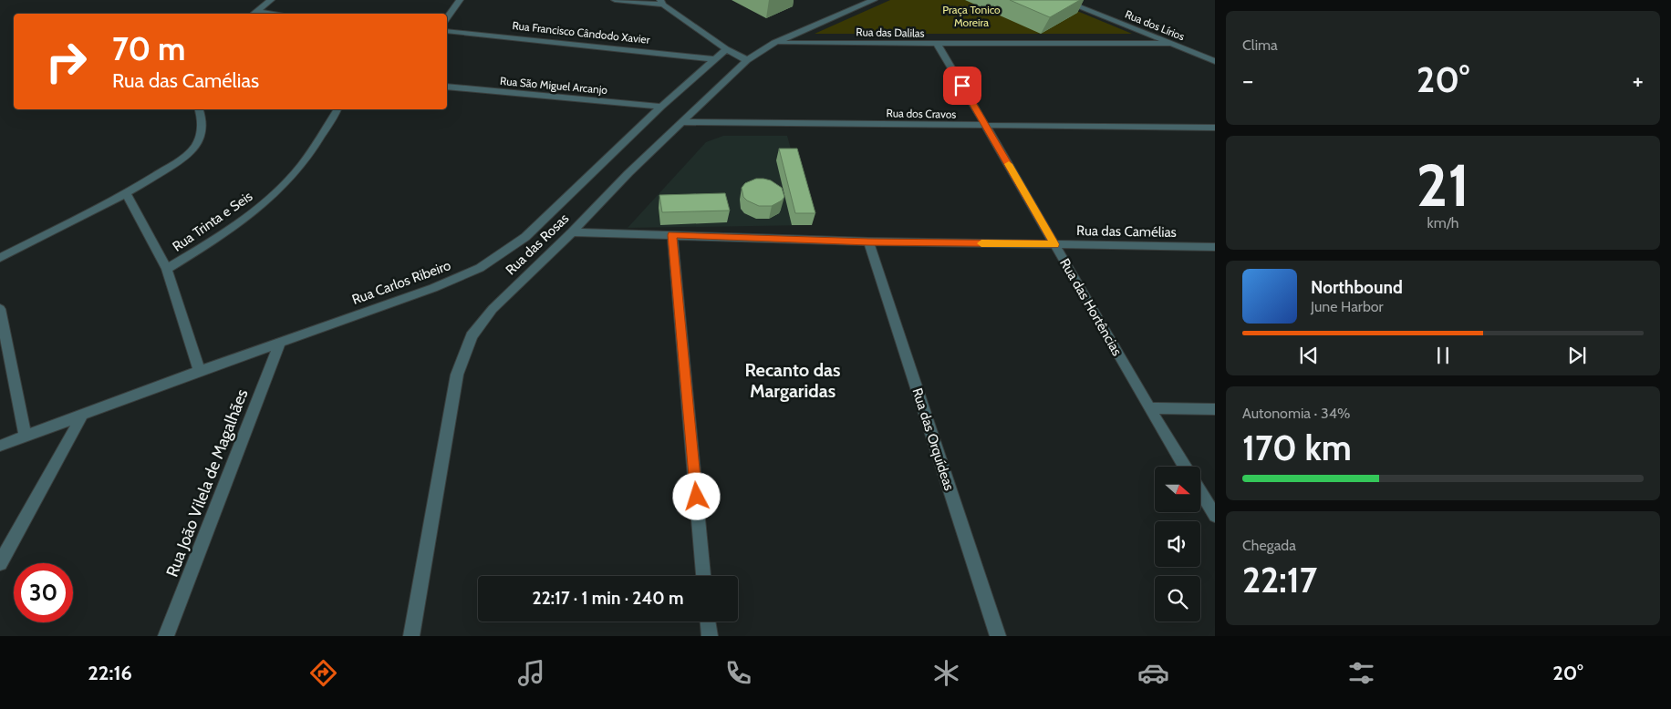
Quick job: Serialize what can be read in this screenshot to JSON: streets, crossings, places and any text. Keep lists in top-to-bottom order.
{
  "streets": {
    "street": [
      "Rua dos Lírios",
      "Rua Francisco Cândodo Xavier",
      "Rua das Dalilas",
      "Rua São Miguel Arcanjo",
      "Rua dos Cravos",
      "Rua Trinta e Seis",
      "Rua das Camélias",
      "Rua das Rosas",
      "Rua Carlos Ribeiro",
      "Rua das Hortências",
      "Rua das Orquídeas",
      "Rua João Vilela de Magalhães"
    ]
  },
  "crossings": [
    ["Rua dos Lírios", "Rua das Dalilas"],
    ["Rua Francisco Cândodo Xavier", "Rua Carlos Ribeiro"],
    ["Rua das Dalilas", "Rua das Rosas"],
    ["Rua das Dalilas", "Rua das Hortências"],
    ["Rua São Miguel Arcanjo", "Rua Carlos Ribeiro"],
    ["Rua dos Cravos", "Rua das Rosas"],
    ["Rua dos Cravos", "Rua das Hortências"],
    ["Rua das Camélias", "Rua das Rosas"],
    ["Rua das Camélias", "Rua das Hortências"],
    ["Rua das Camélias", "Rua das Orquídeas"],
    ["Rua Carlos Ribeiro", "Rua João Vilela de Magalhães"]
  ],
  "districts": ["Recanto das Margaridas"],
  "parks": ["Praça Tonico Moreira"],
  "north": "right",
  "page": {
    "tile": [
      "Clima",
      ["21", "km/h"],
      ["Autonomia · 34%", "170 km"],
      ["Chegada", "22:17"]
    ],
    "turn": ["70 m", "Rua das Camélias"],
    "heat": ["−", "20°", "+"],
    "song": ["Northbound", "June Harbor"],
    "limit": "30",
    "trip": "22:17 · 1 min · 240 m",
    "tabs": ["22:16", "20°"]
  }
}
